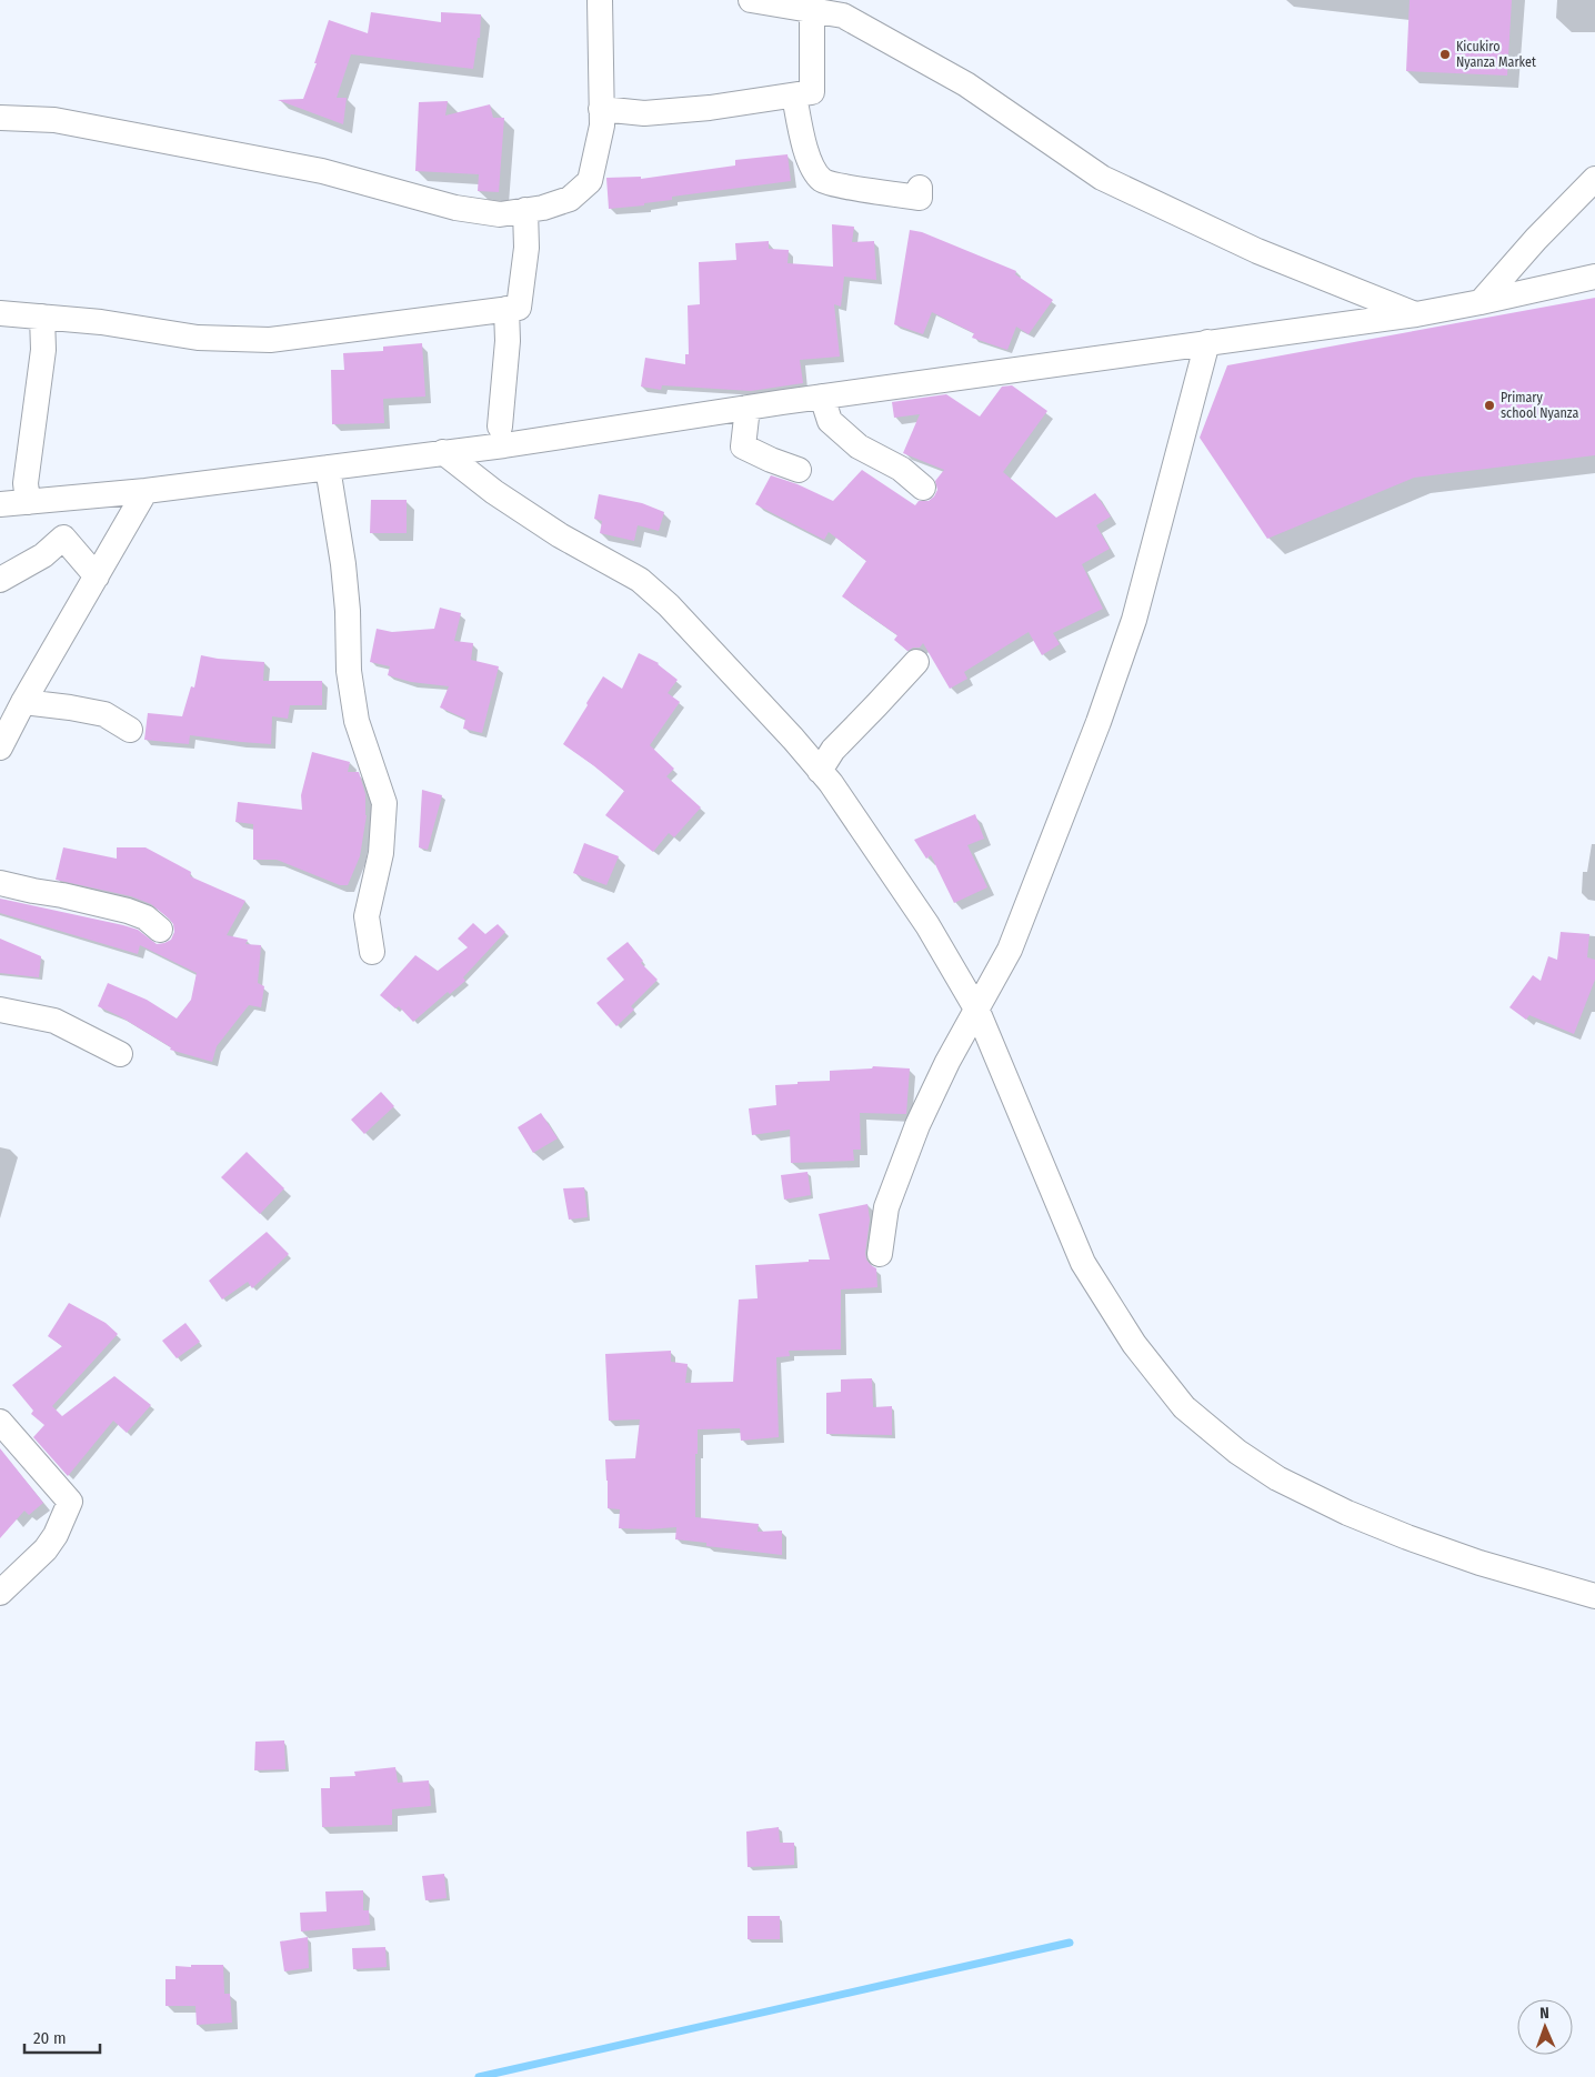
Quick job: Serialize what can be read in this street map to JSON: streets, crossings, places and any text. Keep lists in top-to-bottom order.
{
  "places": ["Kicukiro Nyanza Market", "Primary school Nyanza"],
  "scale_bar": "20 m",
  "north": "top"
}
